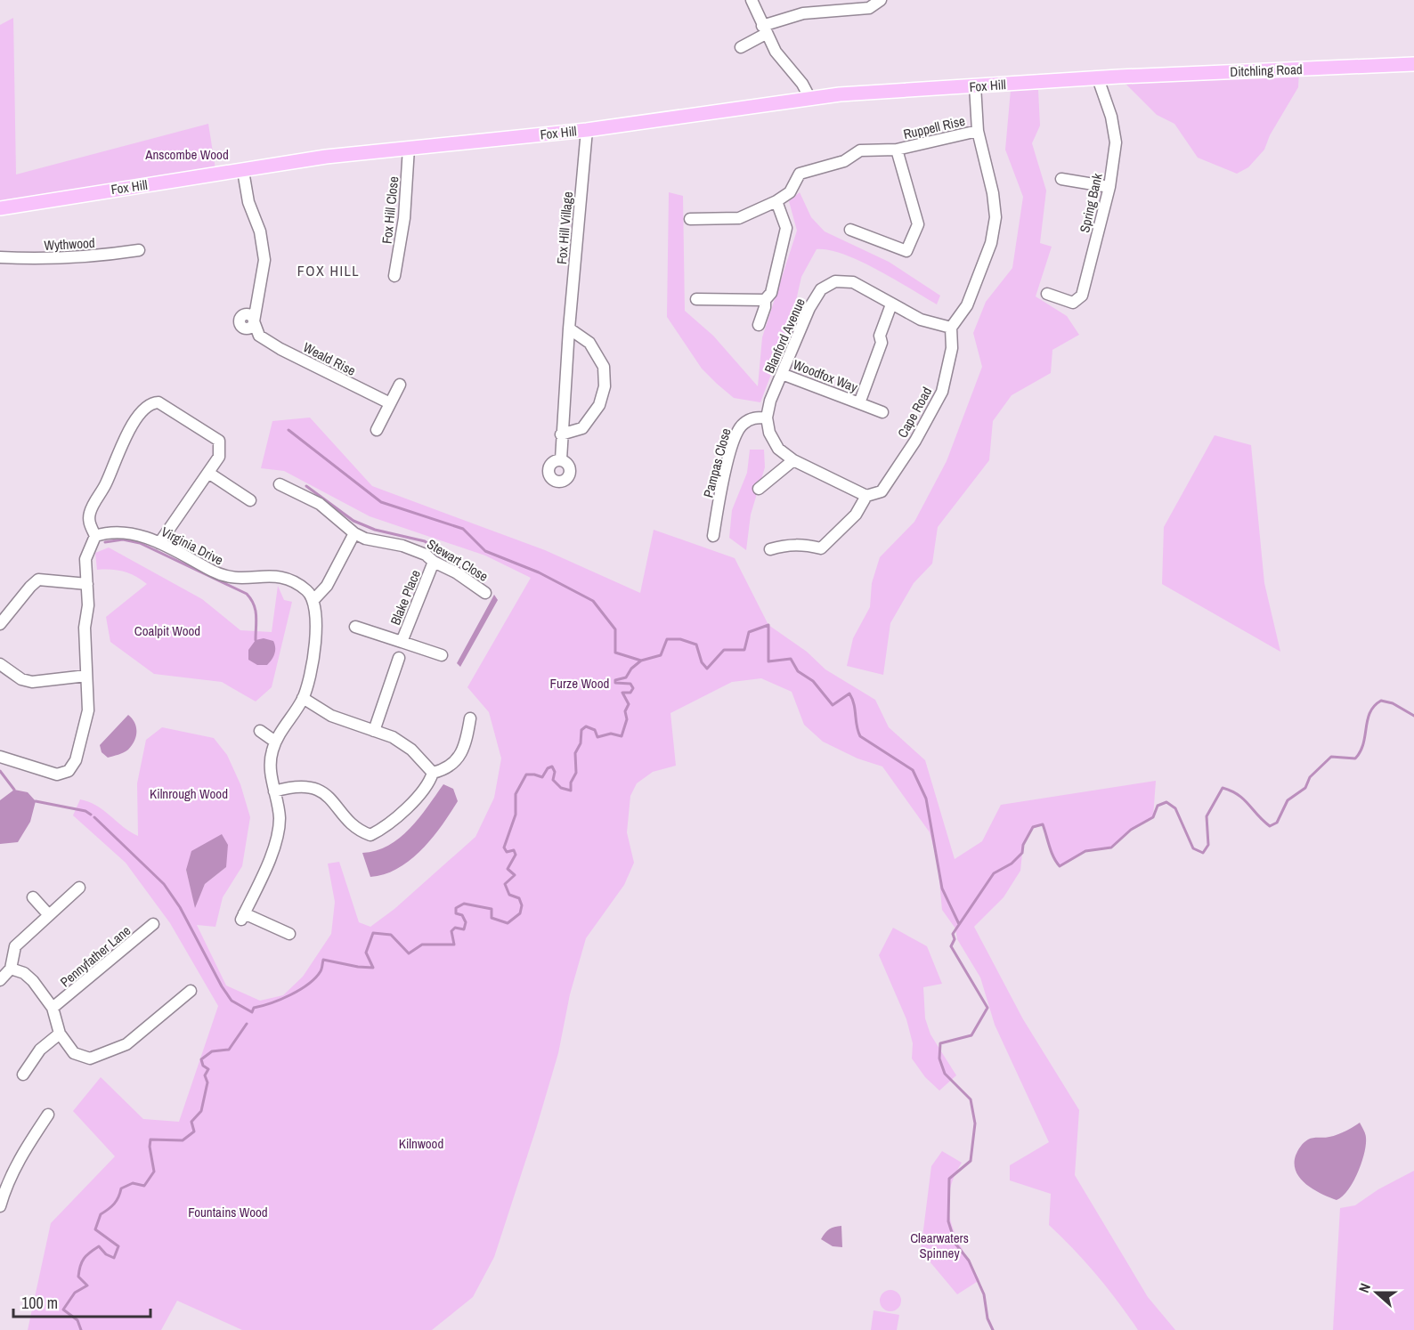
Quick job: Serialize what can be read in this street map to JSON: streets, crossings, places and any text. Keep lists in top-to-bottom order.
{
  "streets": {
    "main road": ["Ditchling Road", "Fox Hill"],
    "street": [
      "Ruppell Rise",
      "Spring Bank",
      "Fox Hill Close",
      "Fox Hill Village",
      "Wythwood",
      "Blanford Avenue",
      "Weald Rise",
      "Woodfox Way",
      "Cape Road",
      "Pampas Close",
      "Virginia Drive",
      "Stewart Close",
      "Blake Place",
      "Pennyfather Lane"
    ]
  },
  "crossings": [
    ["Ditchling Road", "Fox Hill"],
    ["Fox Hill", "Spring Bank"],
    ["Fox Hill", "Fox Hill Close"],
    ["Fox Hill", "Fox Hill Village"],
    ["Blanford Avenue", "Woodfox Way"],
    ["Blanford Avenue", "Cape Road"],
    ["Blanford Avenue", "Pampas Close"],
    ["Stewart Close", "Blake Place"]
  ],
  "districts": ["FOX HILL"],
  "parks": [
    "Anscombe Wood",
    "Coalpit Wood",
    "Furze Wood",
    "Kilnrough Wood",
    "Kilnwood",
    "Fountains Wood",
    "Clearwaters Spinney"
  ],
  "scale_bar": "100 m",
  "north": "left"
}
